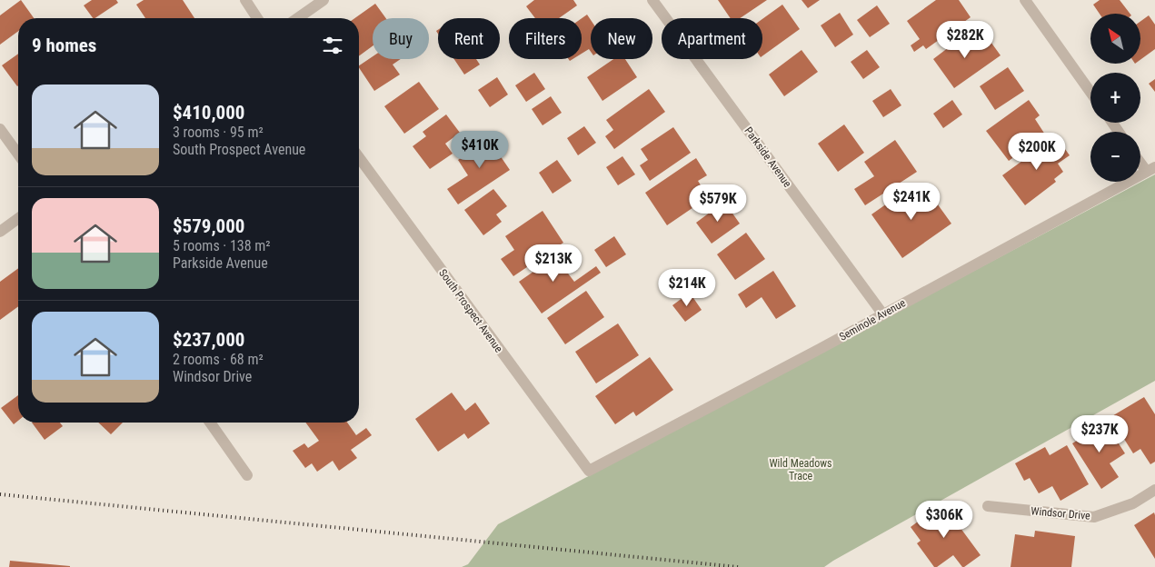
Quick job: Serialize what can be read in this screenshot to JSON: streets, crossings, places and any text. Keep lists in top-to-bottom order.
{
  "streets": {
    "street": [
      "Parkside Avenue",
      "South Prospect Avenue",
      "Seminole Avenue",
      "Windsor Drive"
    ]
  },
  "crossings": [
    ["Parkside Avenue", "Seminole Avenue"],
    ["South Prospect Avenue", "Seminole Avenue"]
  ],
  "parks": ["Wild Meadows Trace"],
  "north": "top left",
  "page": {
    "map_buttons": ["+", "−"],
    "chip": [
      "Buy",
      "Rent",
      "Filters",
      "New",
      "Apartment"
    ],
    "heading": "9 homes",
    "price": [
      "$282K",
      "$410K",
      "$200K",
      "$241K",
      "$579K",
      "$213K",
      "$214K",
      "$237K",
      "$306K"
    ],
    "list": [
      {
        "name": "$410,000",
        "note": "3 rooms · 95 m² · South Prospect Avenue"
      },
      {
        "name": "$579,000",
        "note": "5 rooms · 138 m² · Parkside Avenue"
      },
      {
        "name": "$237,000",
        "note": "2 rooms · 68 m² · Windsor Drive"
      }
    ]
  }
}
